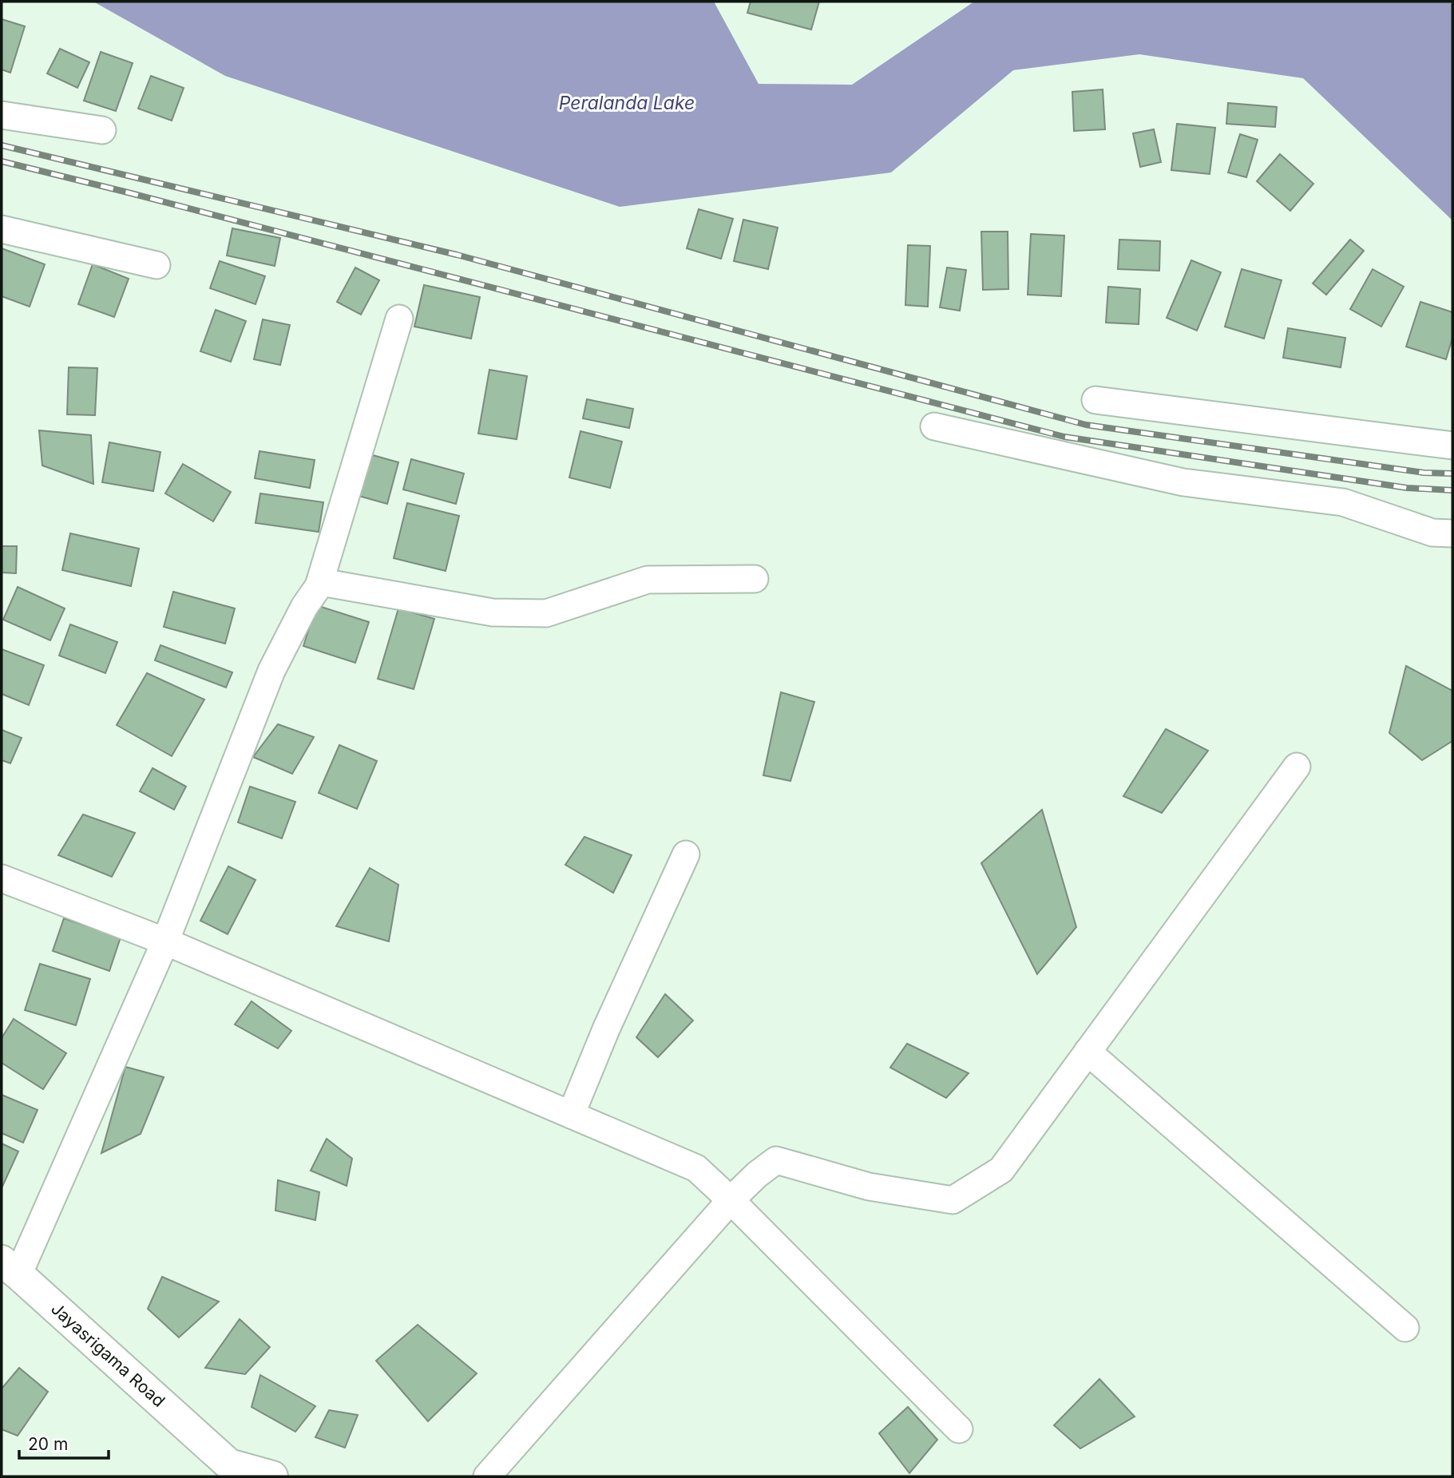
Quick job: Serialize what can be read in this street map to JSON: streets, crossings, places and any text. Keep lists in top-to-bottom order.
{
  "streets": {
    "street": ["Jayasrigama Road"]
  },
  "water": ["Peralanda Lake"],
  "scale_bar": "20 m"
}
